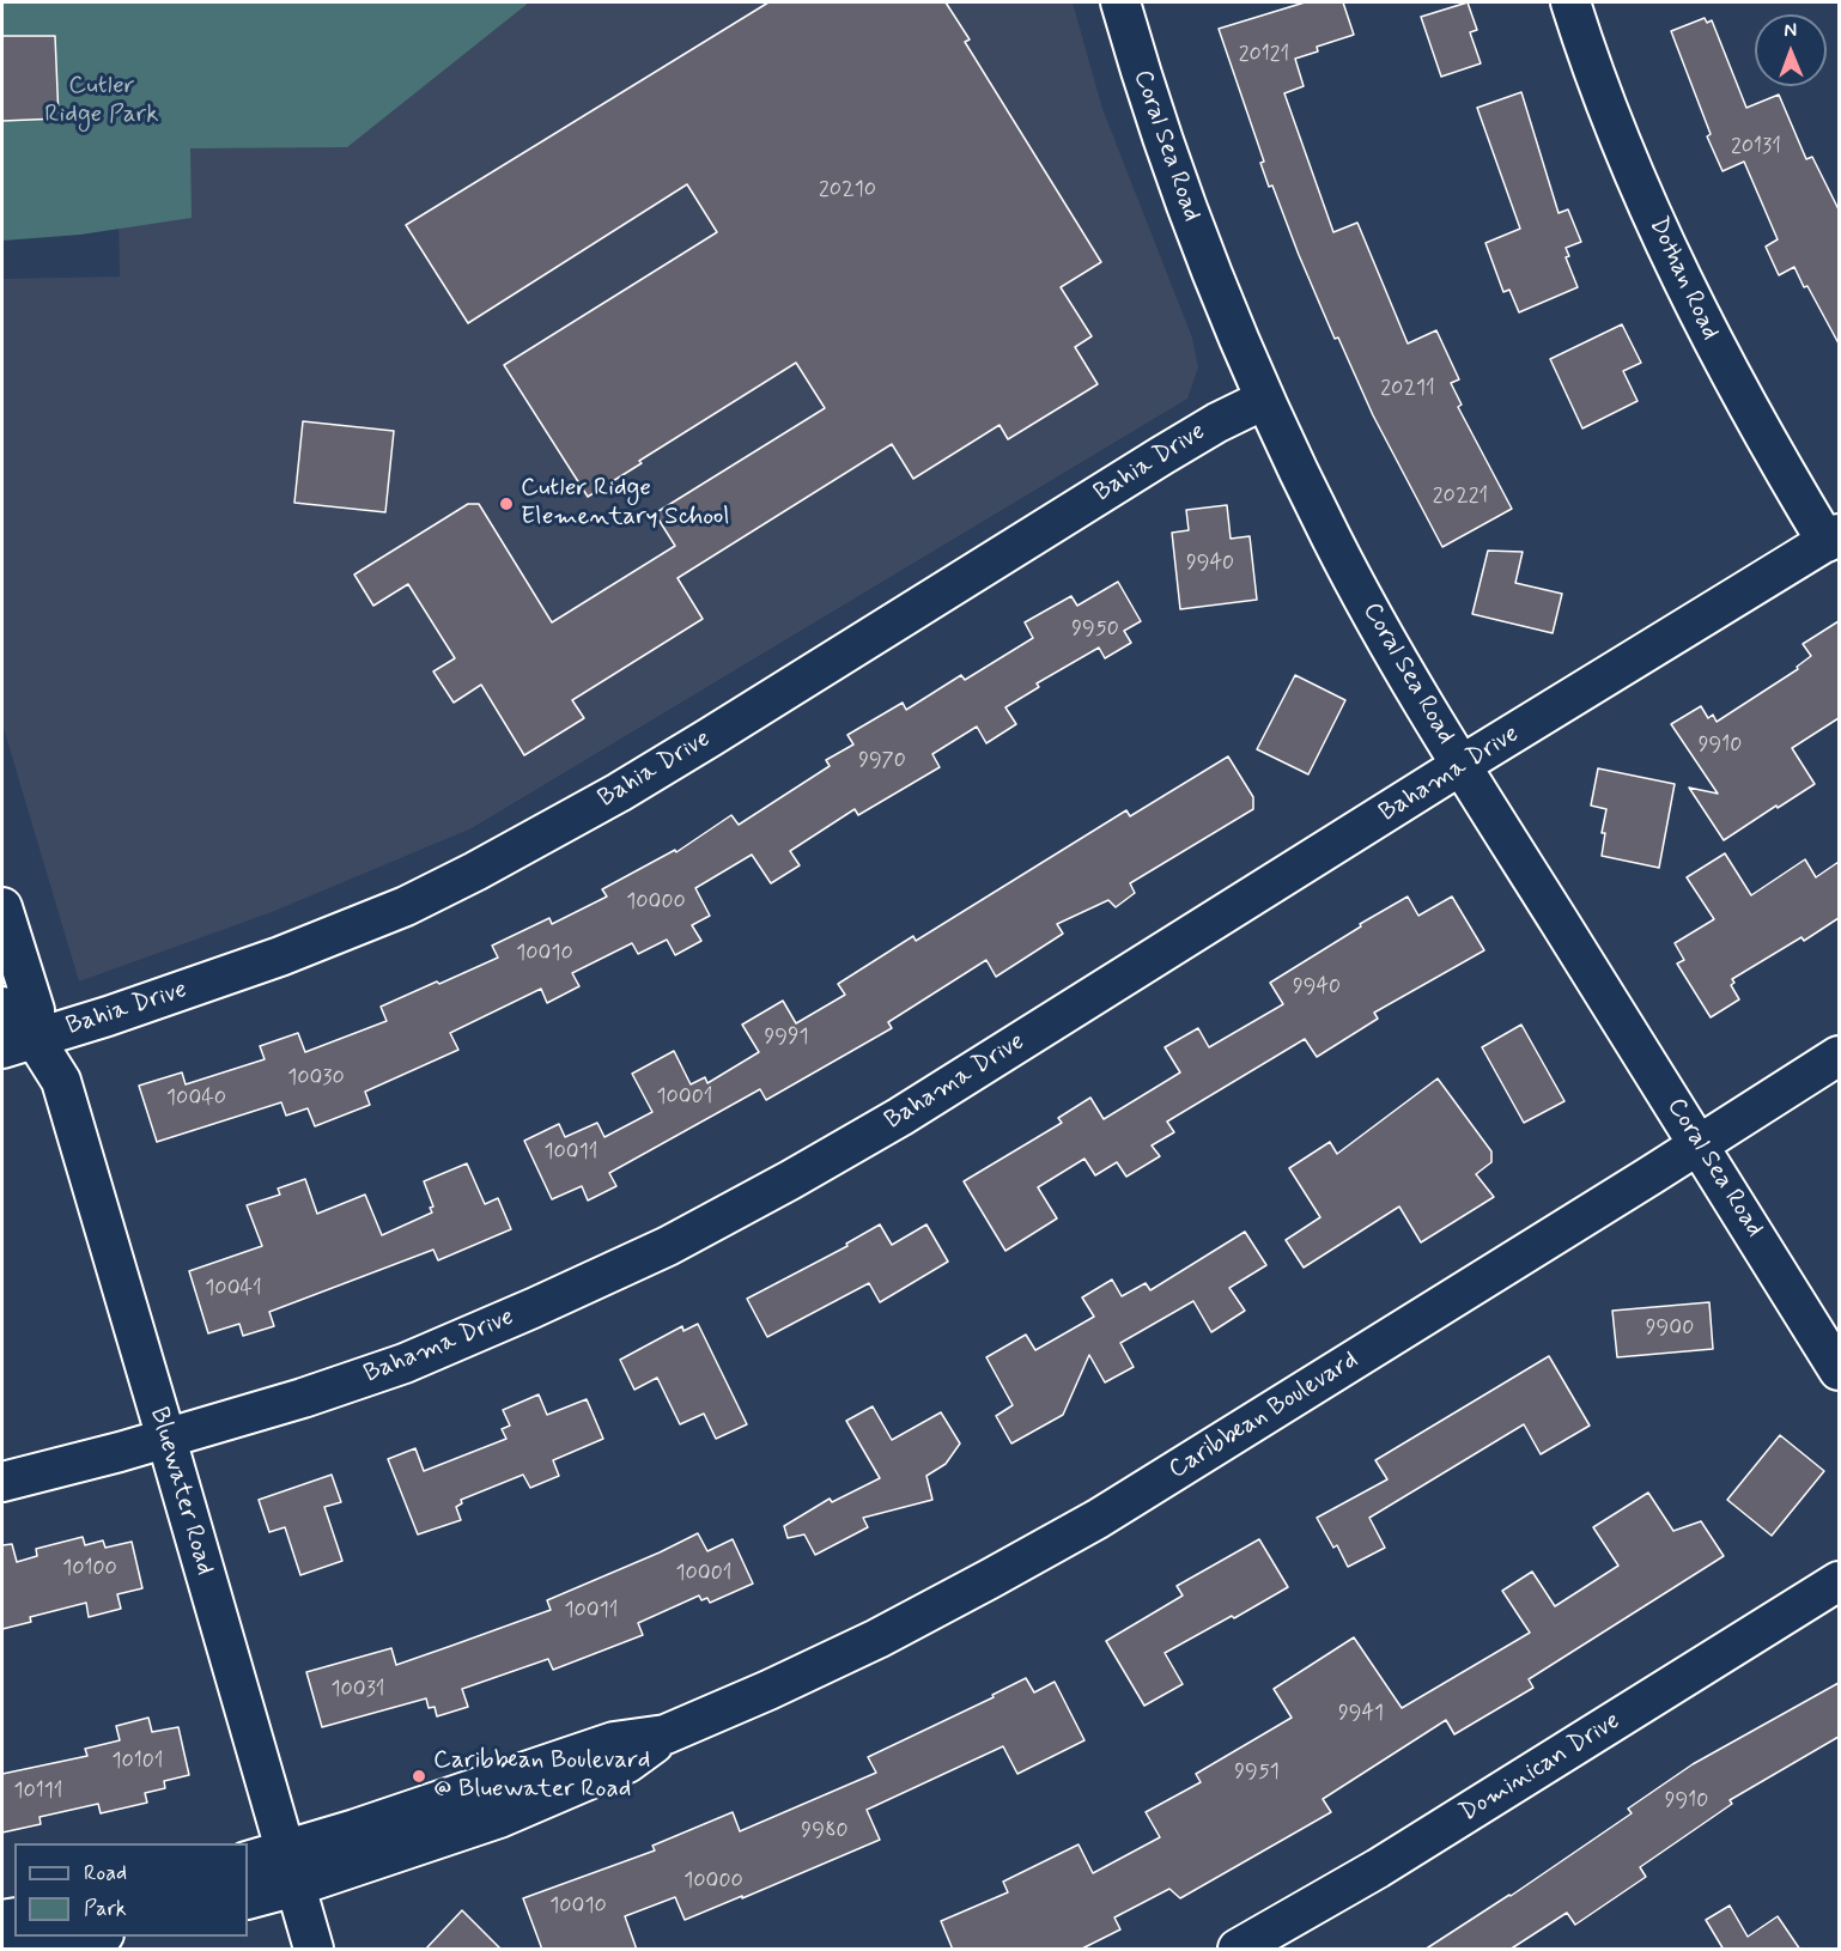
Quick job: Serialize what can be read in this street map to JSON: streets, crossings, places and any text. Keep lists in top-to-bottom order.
{
  "streets": {
    "street": [
      "Coral Sea Road",
      "Dothan Road",
      "Bahia Drive",
      "Bahama Drive",
      "Caribbean Boulevard",
      "Bluewater Road",
      "Dominican Drive"
    ]
  },
  "crossings": [
    ["Coral Sea Road", "Bahia Drive"],
    ["Coral Sea Road", "Bahama Drive"],
    ["Coral Sea Road", "Caribbean Boulevard"],
    ["Dothan Road", "Bahama Drive"],
    ["Bahia Drive", "Bluewater Road"],
    ["Bahama Drive", "Bluewater Road"],
    ["Caribbean Boulevard", "Bluewater Road"]
  ],
  "parks": ["Cutler Ridge Park"],
  "places": ["Cutler Ridge Elementary School", "Caribbean Boulevard @ Bluewater Road"],
  "house_numbers": [
    "20121",
    "20131",
    "20210",
    "20211",
    "20221",
    "9940",
    "9950",
    "9910",
    "9970",
    "10000",
    "10010",
    "9940",
    "9991",
    "10030",
    "10001",
    "10040",
    "10011",
    "10041",
    "9900",
    "10100",
    "10001",
    "10011",
    "10031",
    "9941",
    "10101",
    "9951",
    "10111",
    "9910",
    "9980",
    "10000",
    "10010"
  ],
  "legend": ["Road", "Park"],
  "north": "top"
}
